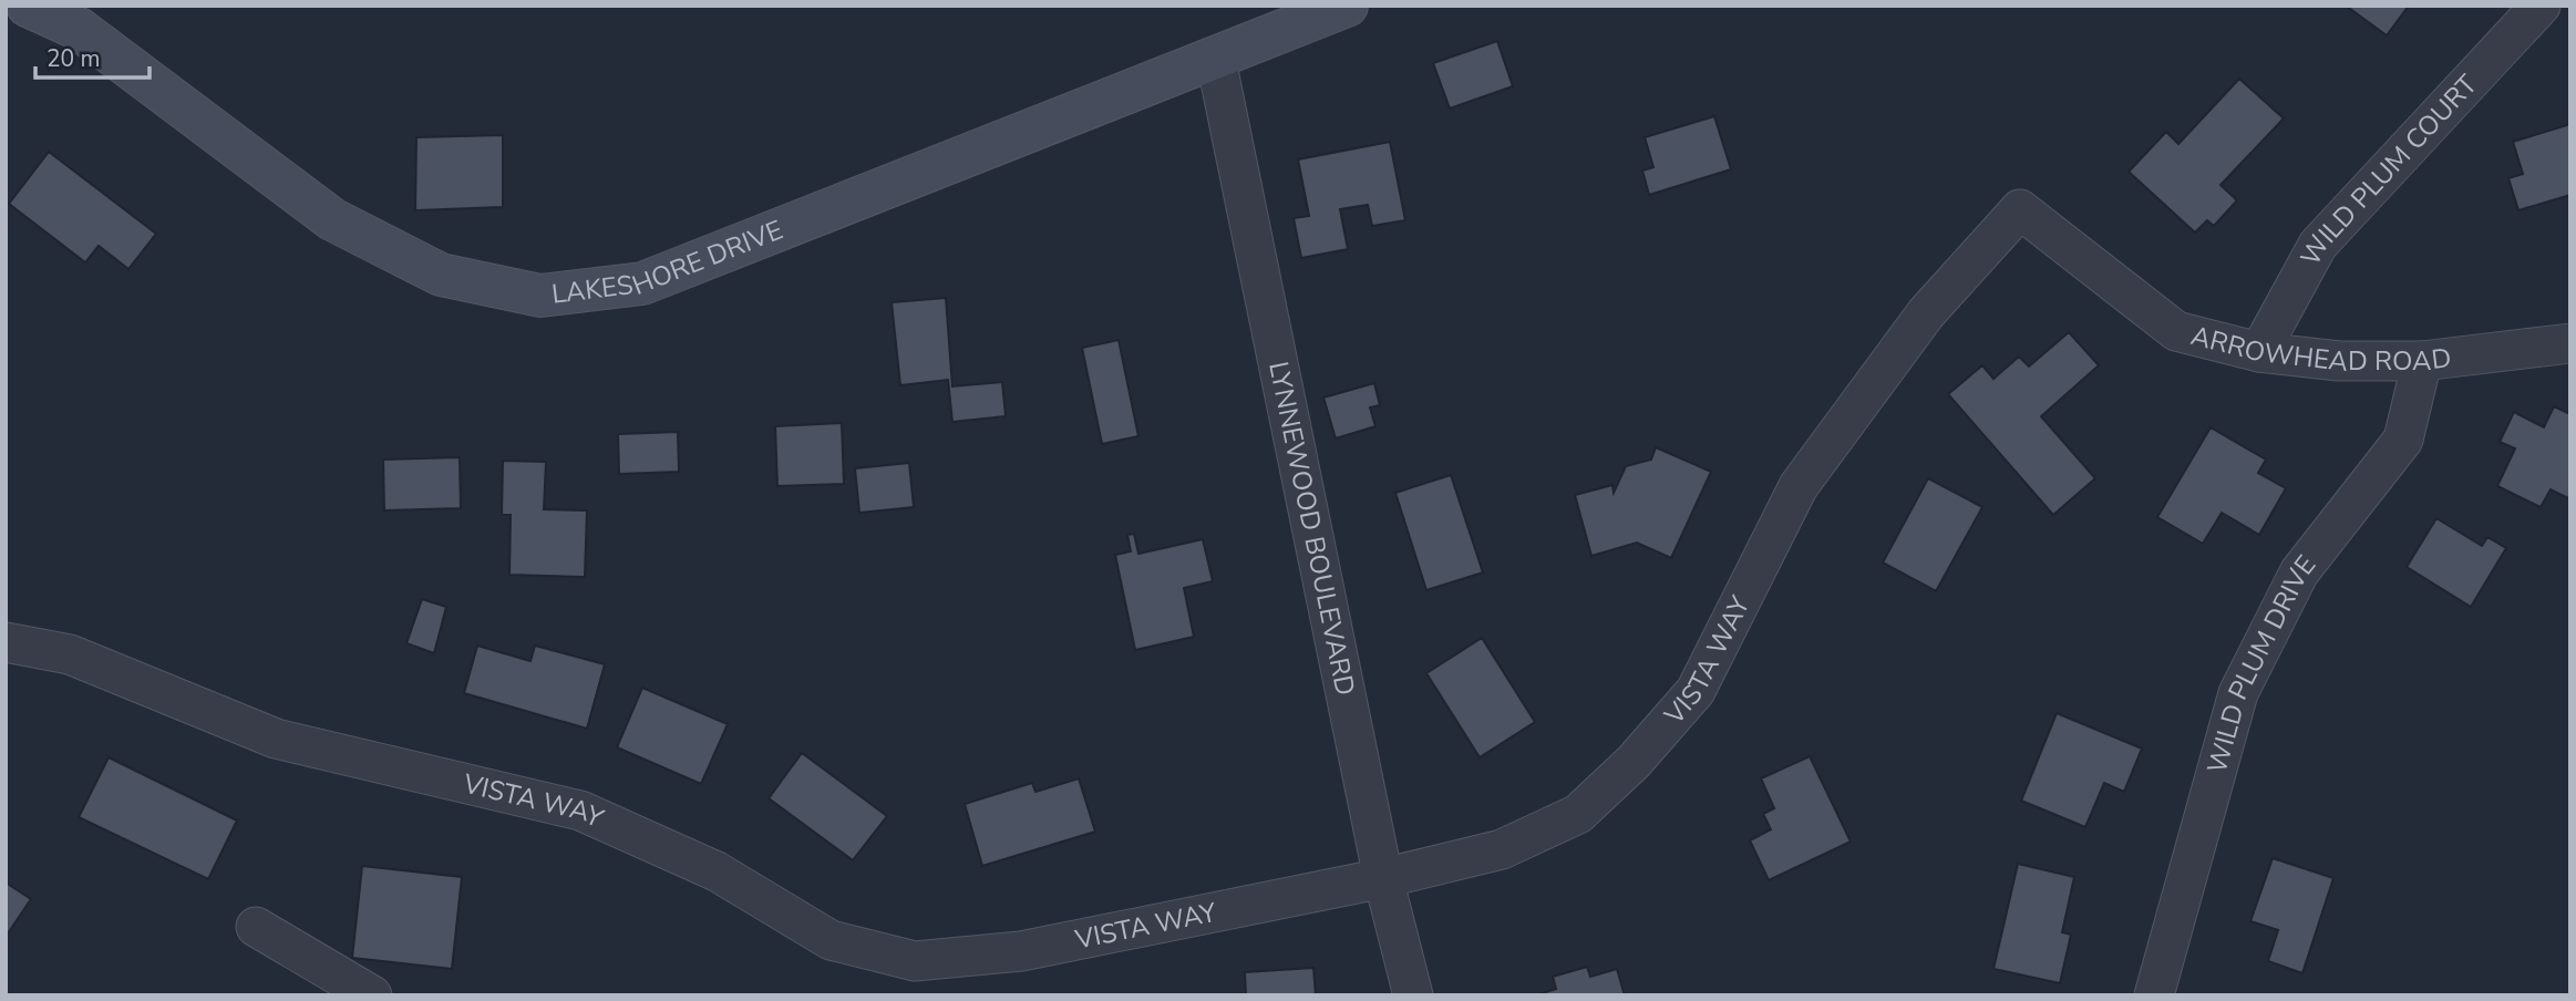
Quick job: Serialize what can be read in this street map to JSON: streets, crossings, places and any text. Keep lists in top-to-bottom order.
{
  "streets": {
    "main road": ["LAKESHORE DRIVE"],
    "street": [
      "WILD PLUM COURT",
      "ARROWHEAD ROAD",
      "LYNNEWOOD BOULEVARD",
      "VISTA WAY",
      "WILD PLUM DRIVE"
    ]
  },
  "crossings": [
    ["WILD PLUM COURT", "ARROWHEAD ROAD"],
    ["LAKESHORE DRIVE", "LYNNEWOOD BOULEVARD"],
    ["ARROWHEAD ROAD", "VISTA WAY"],
    ["ARROWHEAD ROAD", "WILD PLUM DRIVE"],
    ["LYNNEWOOD BOULEVARD", "VISTA WAY"]
  ],
  "scale_bar": "20 m"
}
